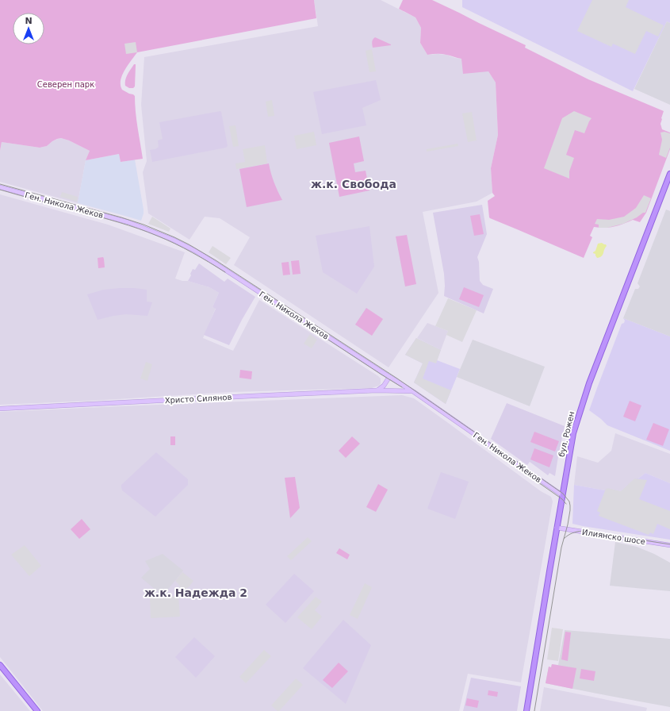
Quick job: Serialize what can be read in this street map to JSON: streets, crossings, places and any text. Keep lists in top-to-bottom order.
{
  "streets": {
    "main road": ["бул. Рожен"],
    "street": ["Ген. Никола Жеков", "Христо Силянов", "Илиянско шосе"]
  },
  "crossings": [
    ["Ген. Никола Жеков", "Христо Силянов"],
    ["Ген. Никола Жеков", "бул. Рожен"],
    ["бул. Рожен", "Илиянско шосе"]
  ],
  "districts": ["ж.к. Свобода", "ж.к. Надежда 2"],
  "parks": ["Северен парк"],
  "north": "top"
}
